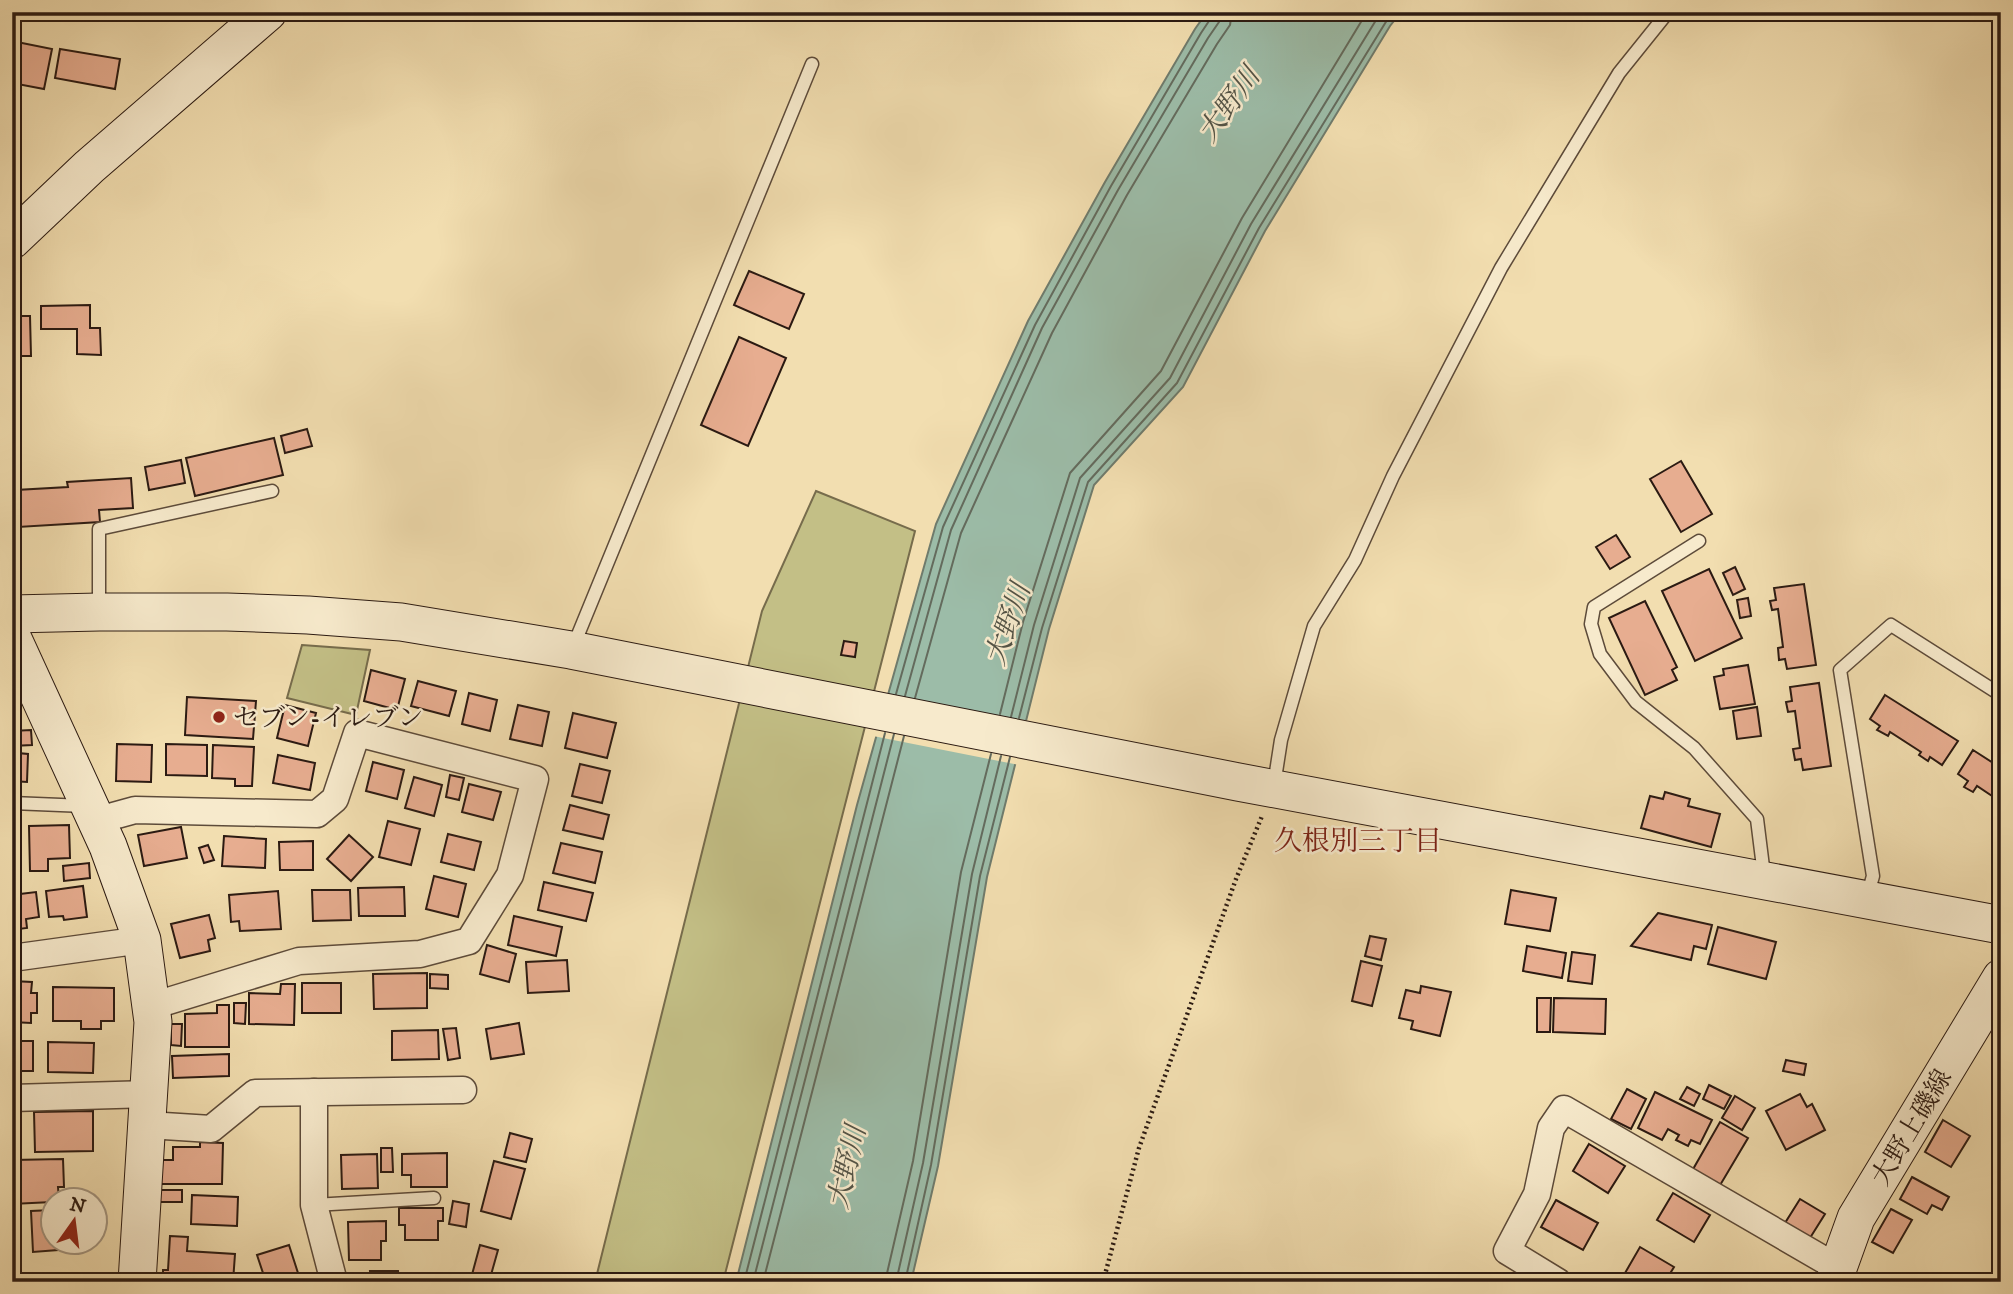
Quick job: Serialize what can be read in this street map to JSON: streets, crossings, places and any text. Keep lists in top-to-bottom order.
{
  "streets": {
    "street": ["大野上磯線"]
  },
  "districts": ["久根別三丁目"],
  "water": ["大野川"],
  "places": ["セブン-イレブン"],
  "north": "top"
}
